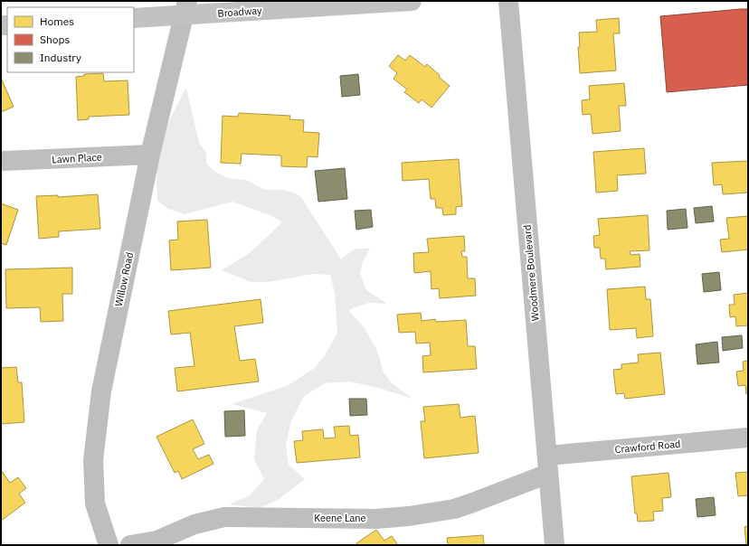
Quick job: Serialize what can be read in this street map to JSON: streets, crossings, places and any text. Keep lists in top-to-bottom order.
{
  "streets": {
    "main road": ["Broadway"],
    "street": [
      "Lawn Place",
      "Woodmere Boulevard",
      "Willow Road",
      "Crawford Road",
      "Keene Lane"
    ]
  },
  "crossings": [
    ["Broadway", "Willow Road"],
    ["Lawn Place", "Willow Road"],
    ["Woodmere Boulevard", "Crawford Road"],
    ["Woodmere Boulevard", "Keene Lane"],
    ["Crawford Road", "Keene Lane"]
  ],
  "legend": ["Homes", "Shops", "Industry"]
}
